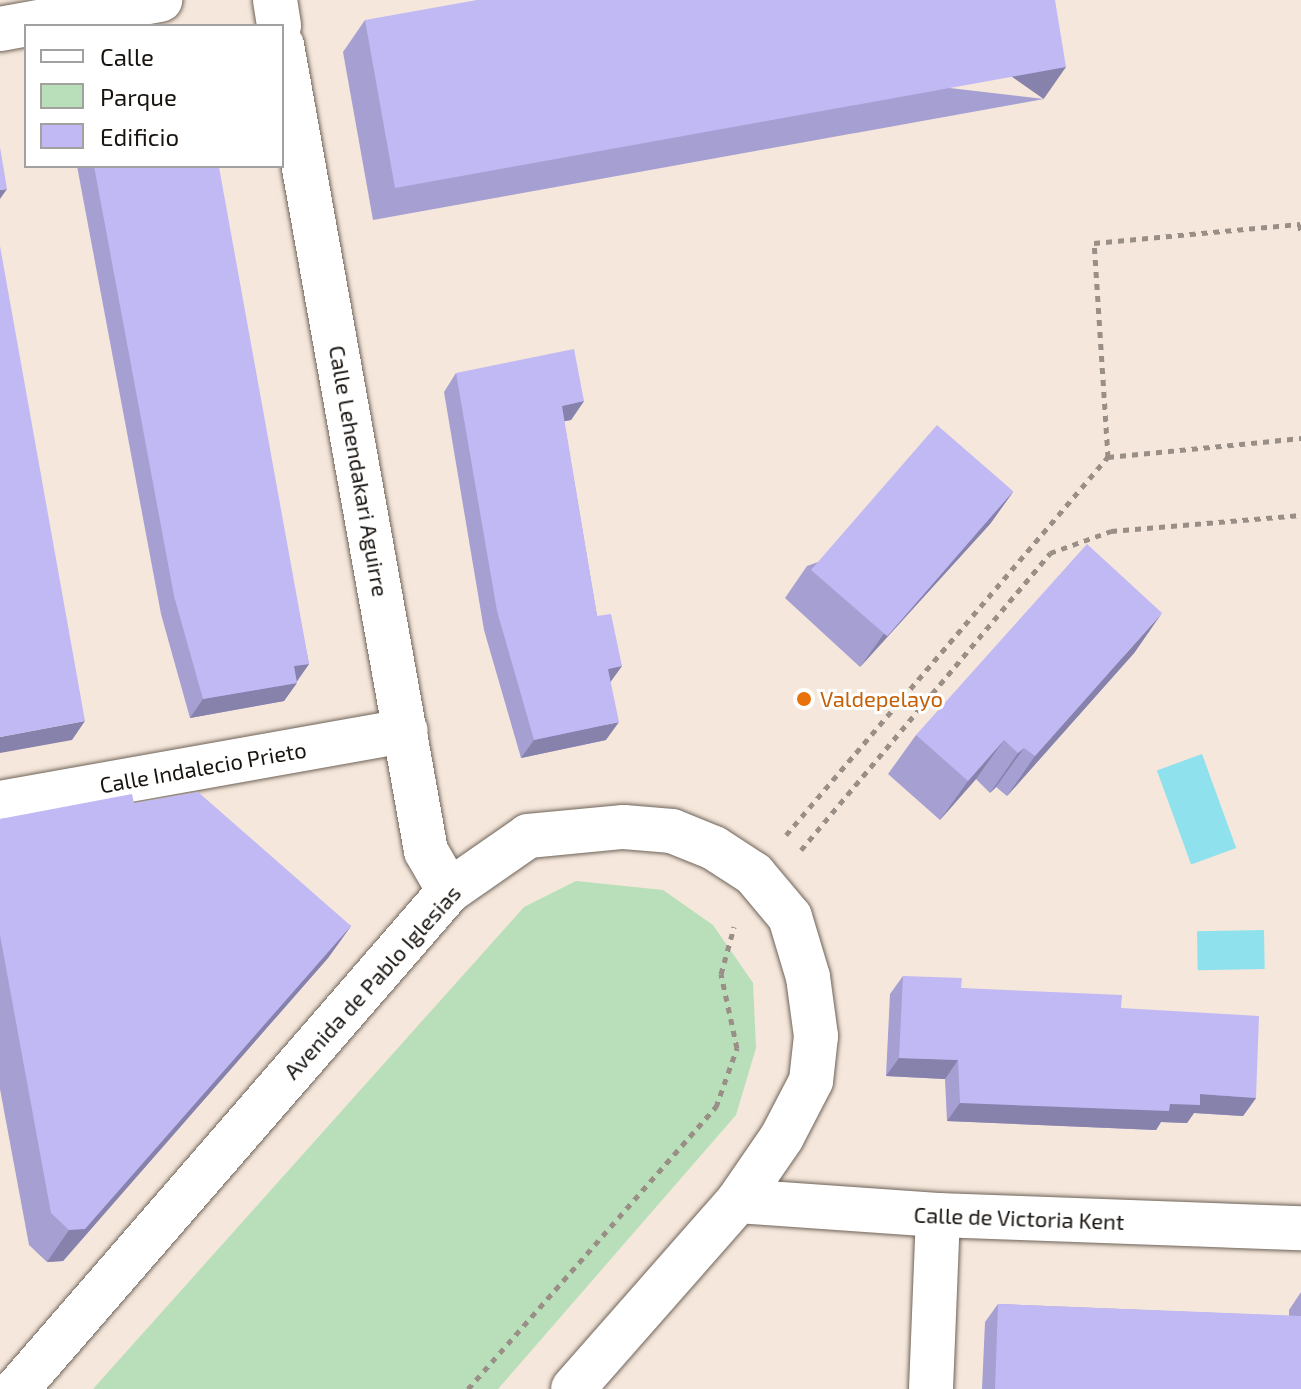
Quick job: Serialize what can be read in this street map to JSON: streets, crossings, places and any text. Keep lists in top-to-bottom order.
{
  "streets": {
    "street": [
      "Calle Lehendakari Aguirre",
      "Calle Indalecio Prieto",
      "Avenida de Pablo Iglesias",
      "Calle de Victoria Kent"
    ]
  },
  "crossings": [
    ["Calle Lehendakari Aguirre", "Calle Indalecio Prieto"],
    ["Calle Lehendakari Aguirre", "Avenida de Pablo Iglesias"],
    ["Avenida de Pablo Iglesias", "Calle de Victoria Kent"]
  ],
  "places": ["Valdepelayo"],
  "legend": ["Calle", "Parque", "Edificio"]
}
